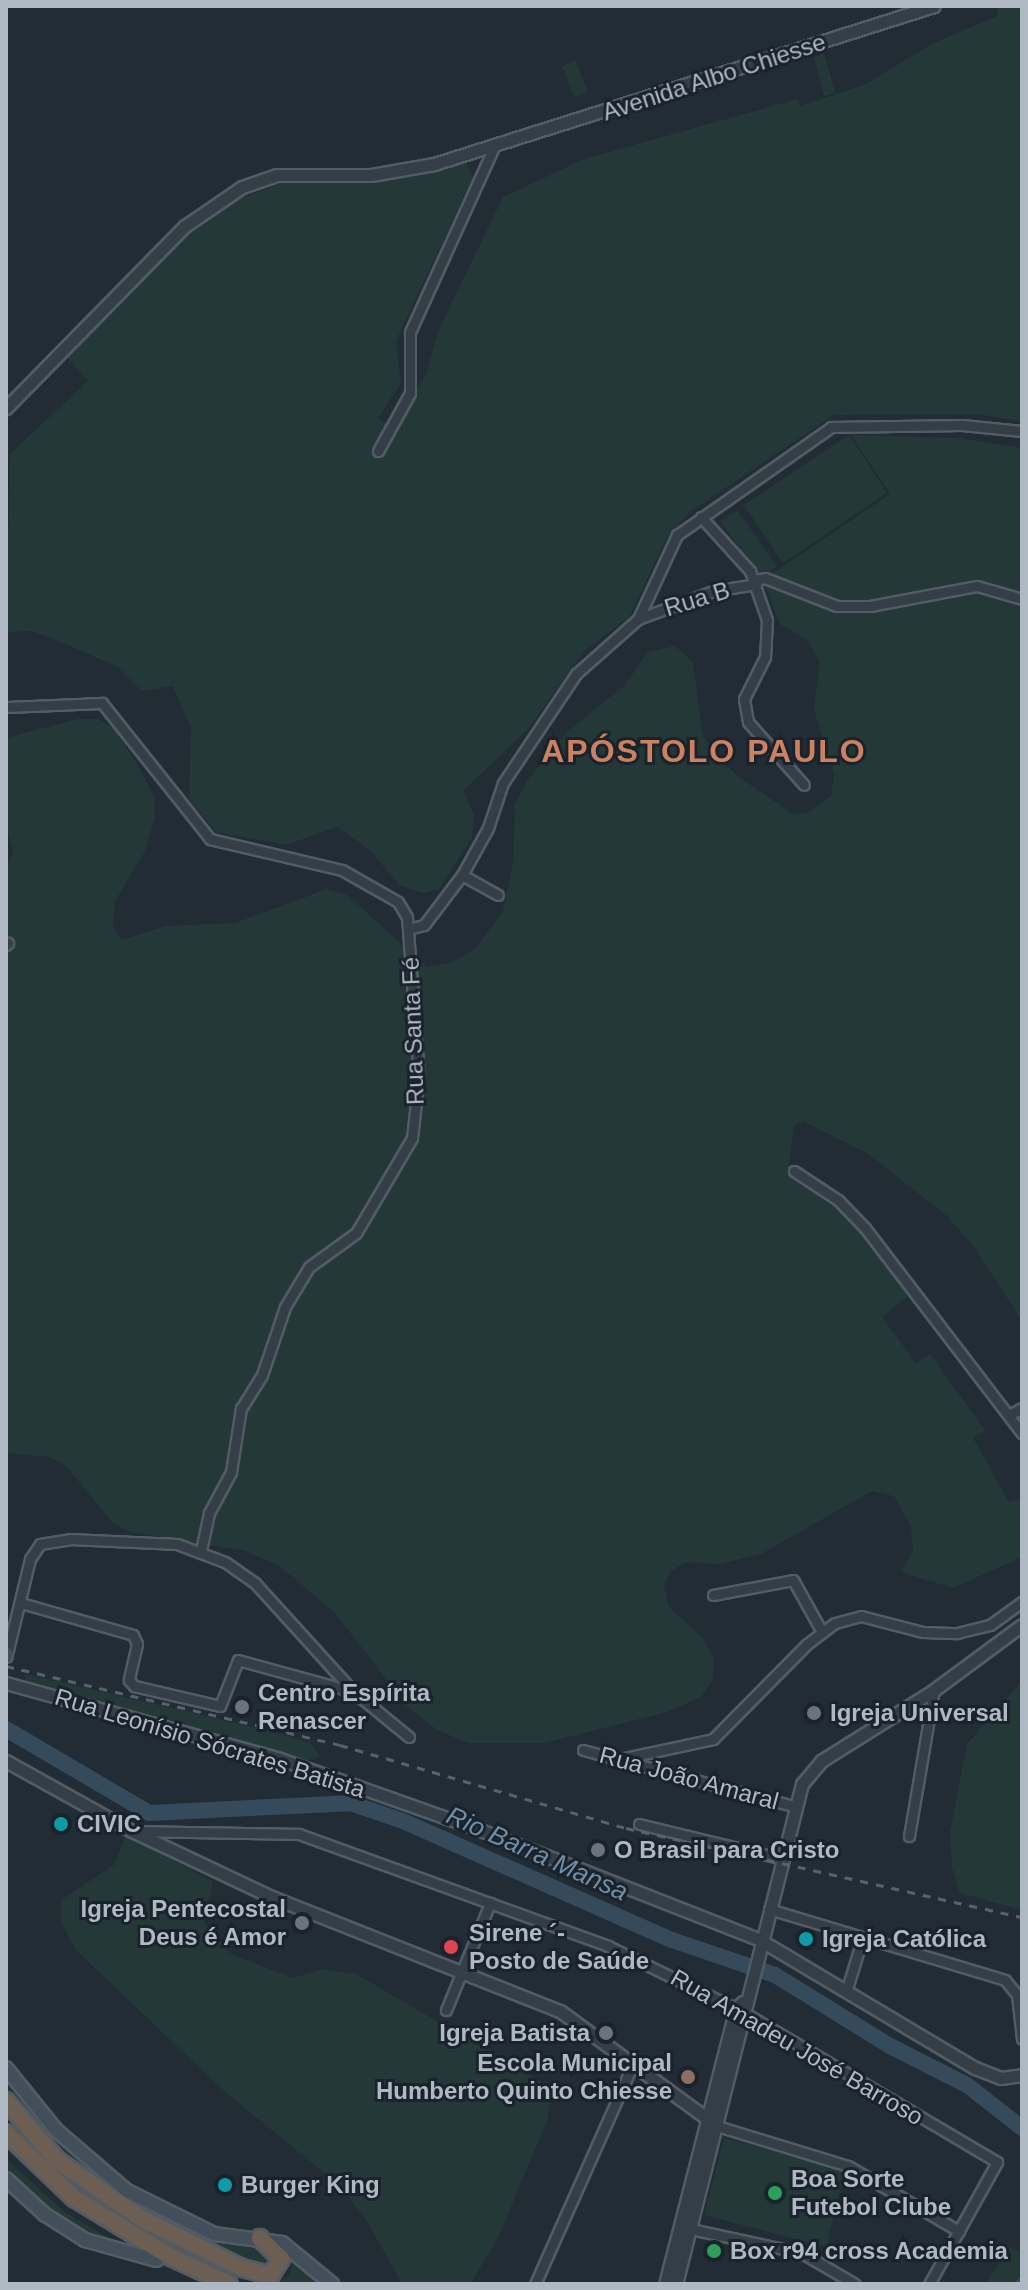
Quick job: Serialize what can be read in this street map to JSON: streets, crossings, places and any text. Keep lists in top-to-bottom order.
{
  "streets": {
    "street": [
      "Avenida Albo Chiesse",
      "Rua B",
      "Rua Santa Fé",
      "Rua Leonísio Sócrates Batista",
      "Rua João Amaral",
      "Rua Amadeu José Barroso"
    ]
  },
  "districts": ["APÓSTOLO PAULO"],
  "water": ["Rio Barra Mansa"],
  "places": [
    "Centro Espírita Renascer",
    "Igreja Universal",
    "CIVIC",
    "O Brasil para Cristo",
    "Igreja Pentecostal Deus é Amor",
    "Igreja Católica",
    "Sirene ´- Posto de Saúde",
    "Igreja Batista",
    "Escola Municipal Humberto Quinto Chiesse",
    "Burger King",
    "Boa Sorte Futebol Clube",
    "Box r94 cross Academia"
  ]
}
